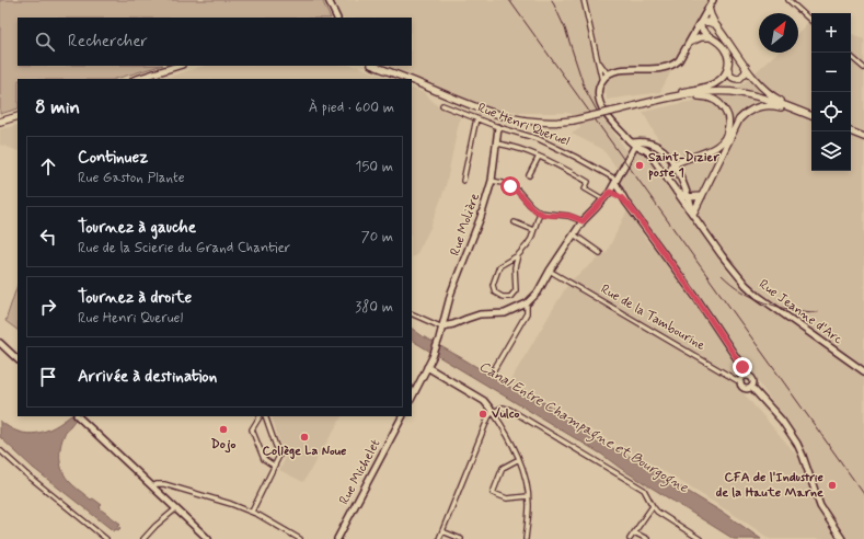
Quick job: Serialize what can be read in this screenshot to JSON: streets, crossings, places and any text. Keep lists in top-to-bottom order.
{
  "streets": {
    "main road": ["Rue Molière", "Rue Jeanne d'Arc", "Rue Michelet"],
    "street": ["Rue Henri Queruel", "Rue de la Tambourine"]
  },
  "crossings": [
    ["Rue Henri Queruel", "Rue Molière"]
  ],
  "water": ["Canal Entre Champagne et Bourgogne"],
  "places": [
    "Saint-Dizier poste 1",
    "Vulco",
    "Dojo",
    "Collège La Noue",
    "CFA de l'Industrie de la Haute Marne"
  ],
  "north": "top right",
  "page": {
    "map_buttons": ["+", "−"],
    "search": "Rechercher",
    "heading": ["8 min", "À pied · 600 m"],
    "list": [
      ["Continuez", "Rue Gaston Plante", "150 m"],
      ["Tournez à gauche", "Rue de la Scierie du Grand Chantier", "70 m"],
      ["Tournez à droite", "Rue Henri Queruel", "380 m"],
      "Arrivée à destination"
    ]
  }
}
